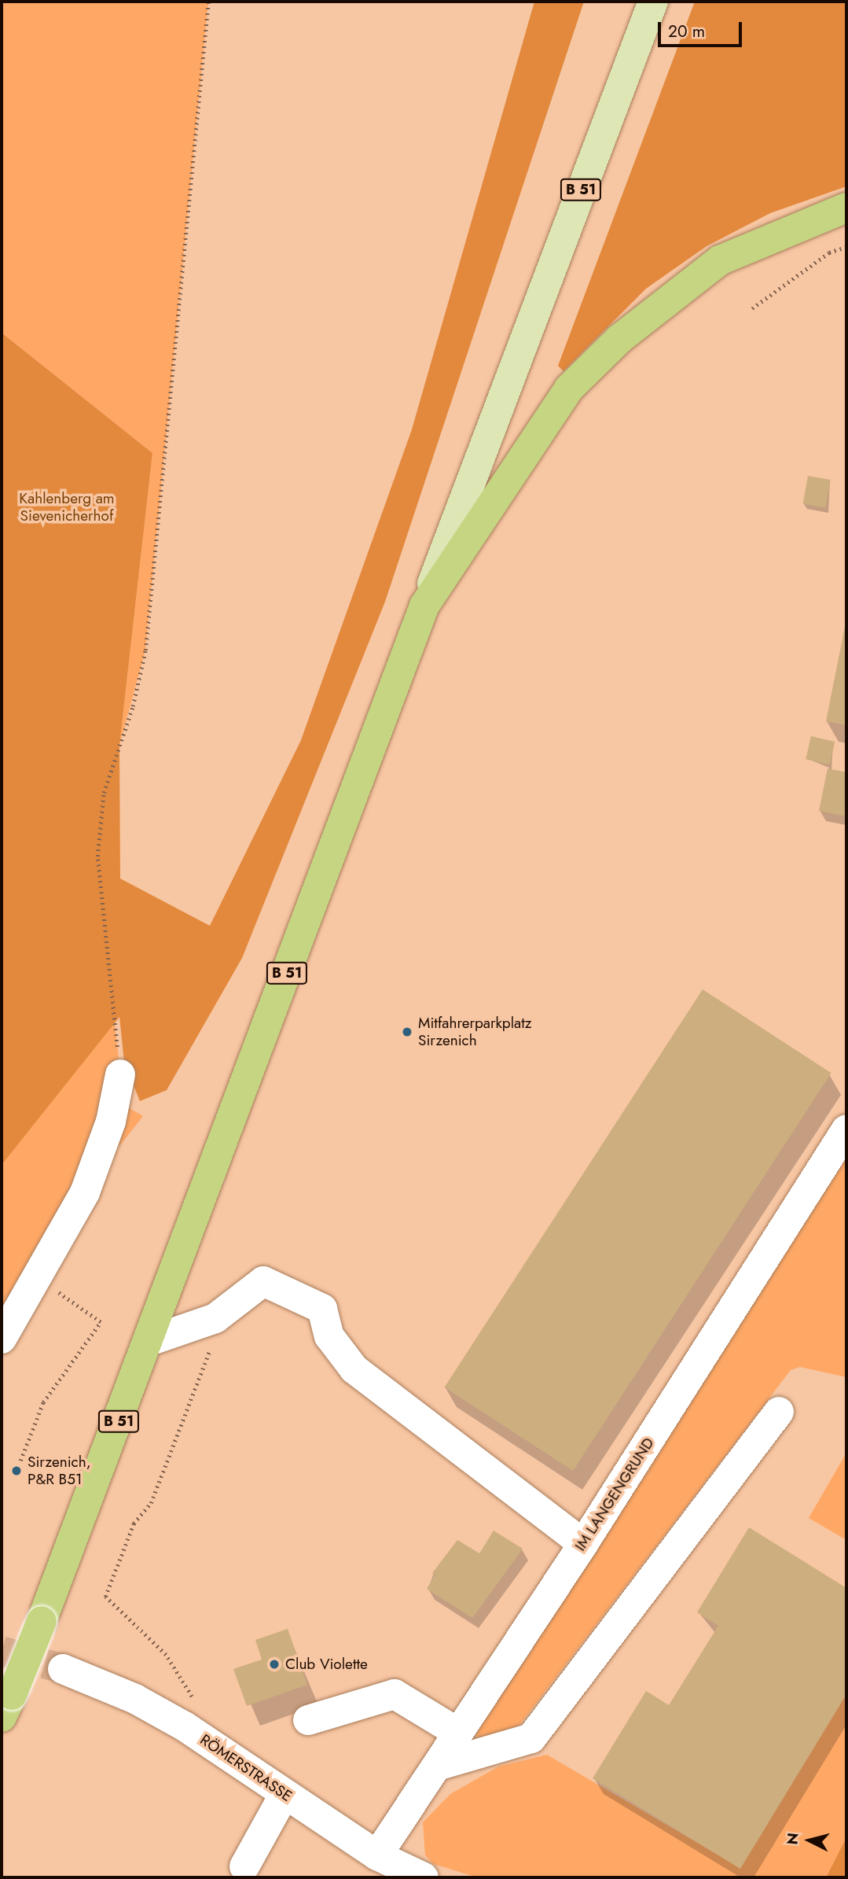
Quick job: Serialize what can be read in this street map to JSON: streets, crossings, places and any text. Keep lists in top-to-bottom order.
{
  "streets": {
    "highway": ["B 51"],
    "street": ["IM LANGENGRUND", "RÖMERSTRASSE"]
  },
  "crossings": [
    ["IM LANGENGRUND", "RÖMERSTRASSE"]
  ],
  "parks": ["Kahlenberg am Sievenicherhof"],
  "places": ["Mitfahrerparkplatz Sirzenich", "Sirzenich, P&R B51", "Club Violette"],
  "scale_bar": "20 m",
  "north": "left"
}
